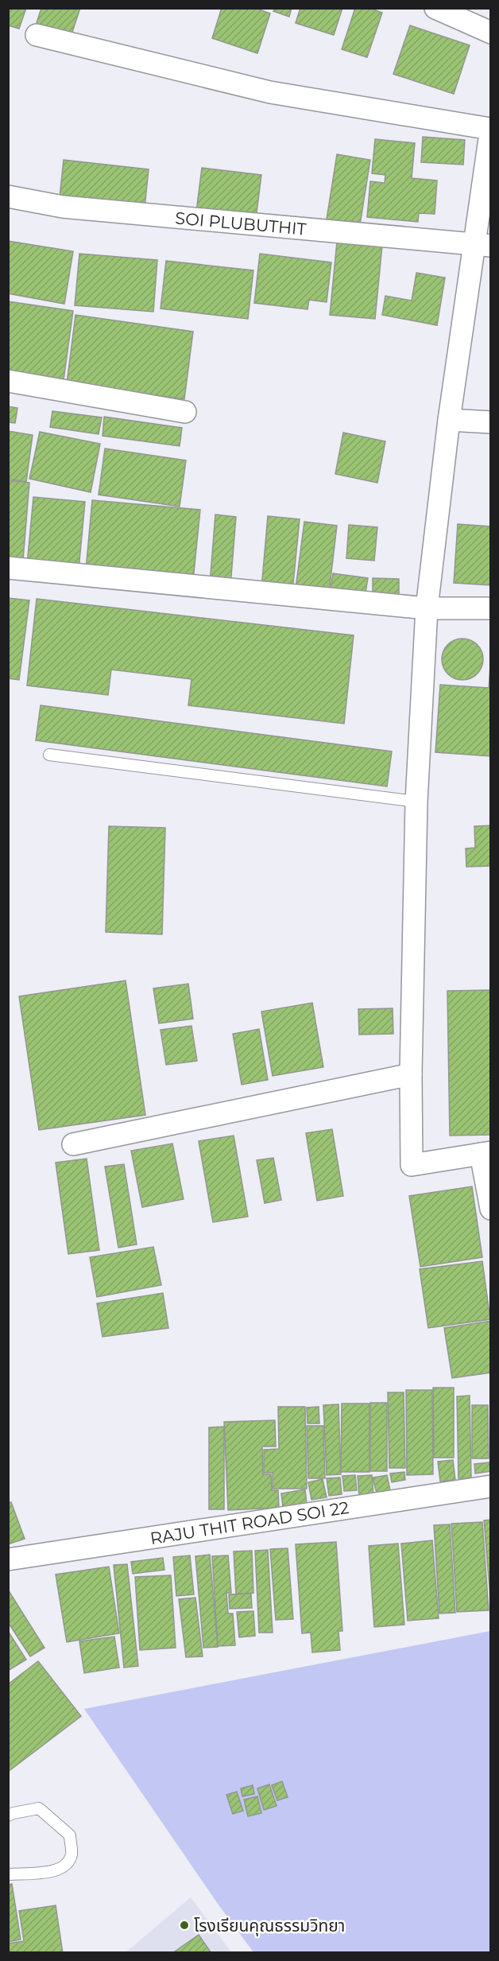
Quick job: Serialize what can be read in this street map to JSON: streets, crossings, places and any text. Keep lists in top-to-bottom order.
{
  "streets": {
    "street": ["SOI PLUBUTHIT", "RAJU THIT ROAD SOI 22"]
  },
  "places": ["โรงเรียนคุณธรรมวิทยา"]
}
